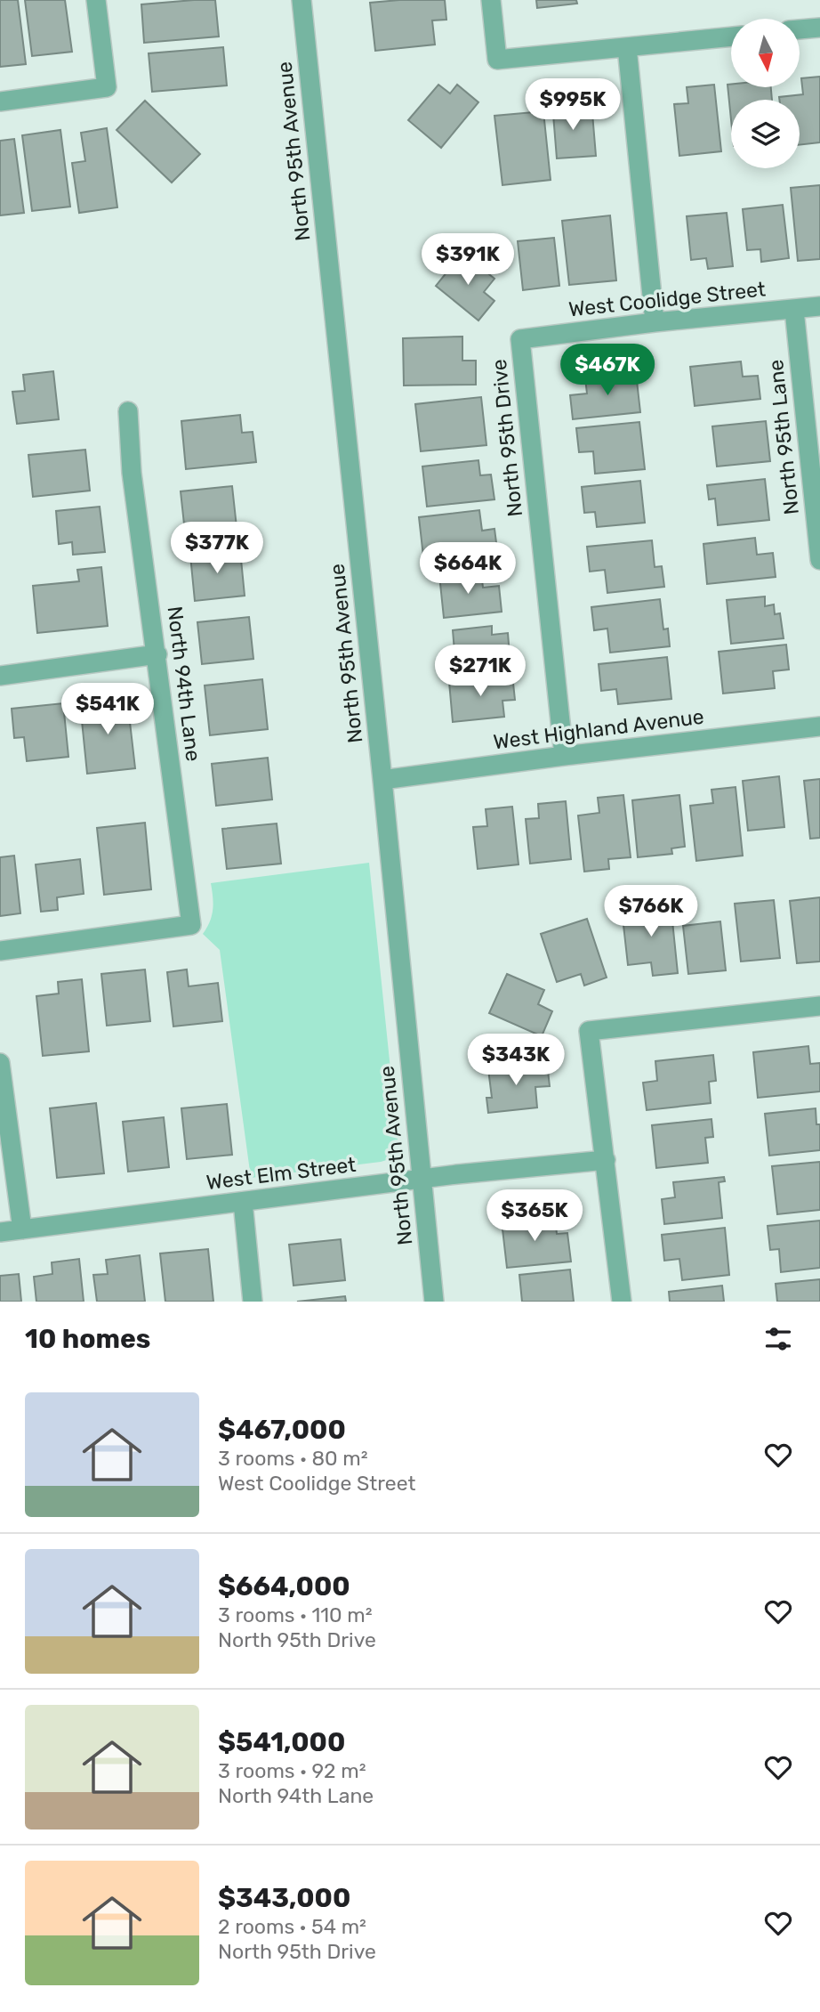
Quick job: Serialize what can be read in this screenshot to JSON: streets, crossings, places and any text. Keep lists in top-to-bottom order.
{
  "streets": {
    "street": [
      "North 95th Avenue",
      "West Coolidge Street",
      "North 95th Lane",
      "North 95th Drive",
      "North 94th Lane",
      "West Highland Avenue",
      "West Elm Street"
    ]
  },
  "crossings": [
    ["North 95th Avenue", "West Highland Avenue"],
    ["North 95th Avenue", "West Elm Street"],
    ["West Coolidge Street", "North 95th Lane"],
    ["West Coolidge Street", "North 95th Drive"],
    ["North 95th Drive", "West Highland Avenue"]
  ],
  "north": "bottom",
  "page": {
    "price": [
      "$995K",
      "$391K",
      "$467K",
      "$377K",
      "$664K",
      "$271K",
      "$541K",
      "$766K",
      "$343K",
      "$365K"
    ],
    "heading": "10 homes",
    "list": [
      {
        "name": "$467,000",
        "note": "3 rooms · 80 m² · West Coolidge Street"
      },
      {
        "name": "$664,000",
        "note": "3 rooms · 110 m² · North 95th Drive"
      },
      {
        "name": "$541,000",
        "note": "3 rooms · 92 m² · North 94th Lane"
      },
      {
        "name": "$343,000",
        "note": "2 rooms · 54 m² · North 95th Drive"
      }
    ]
  }
}
